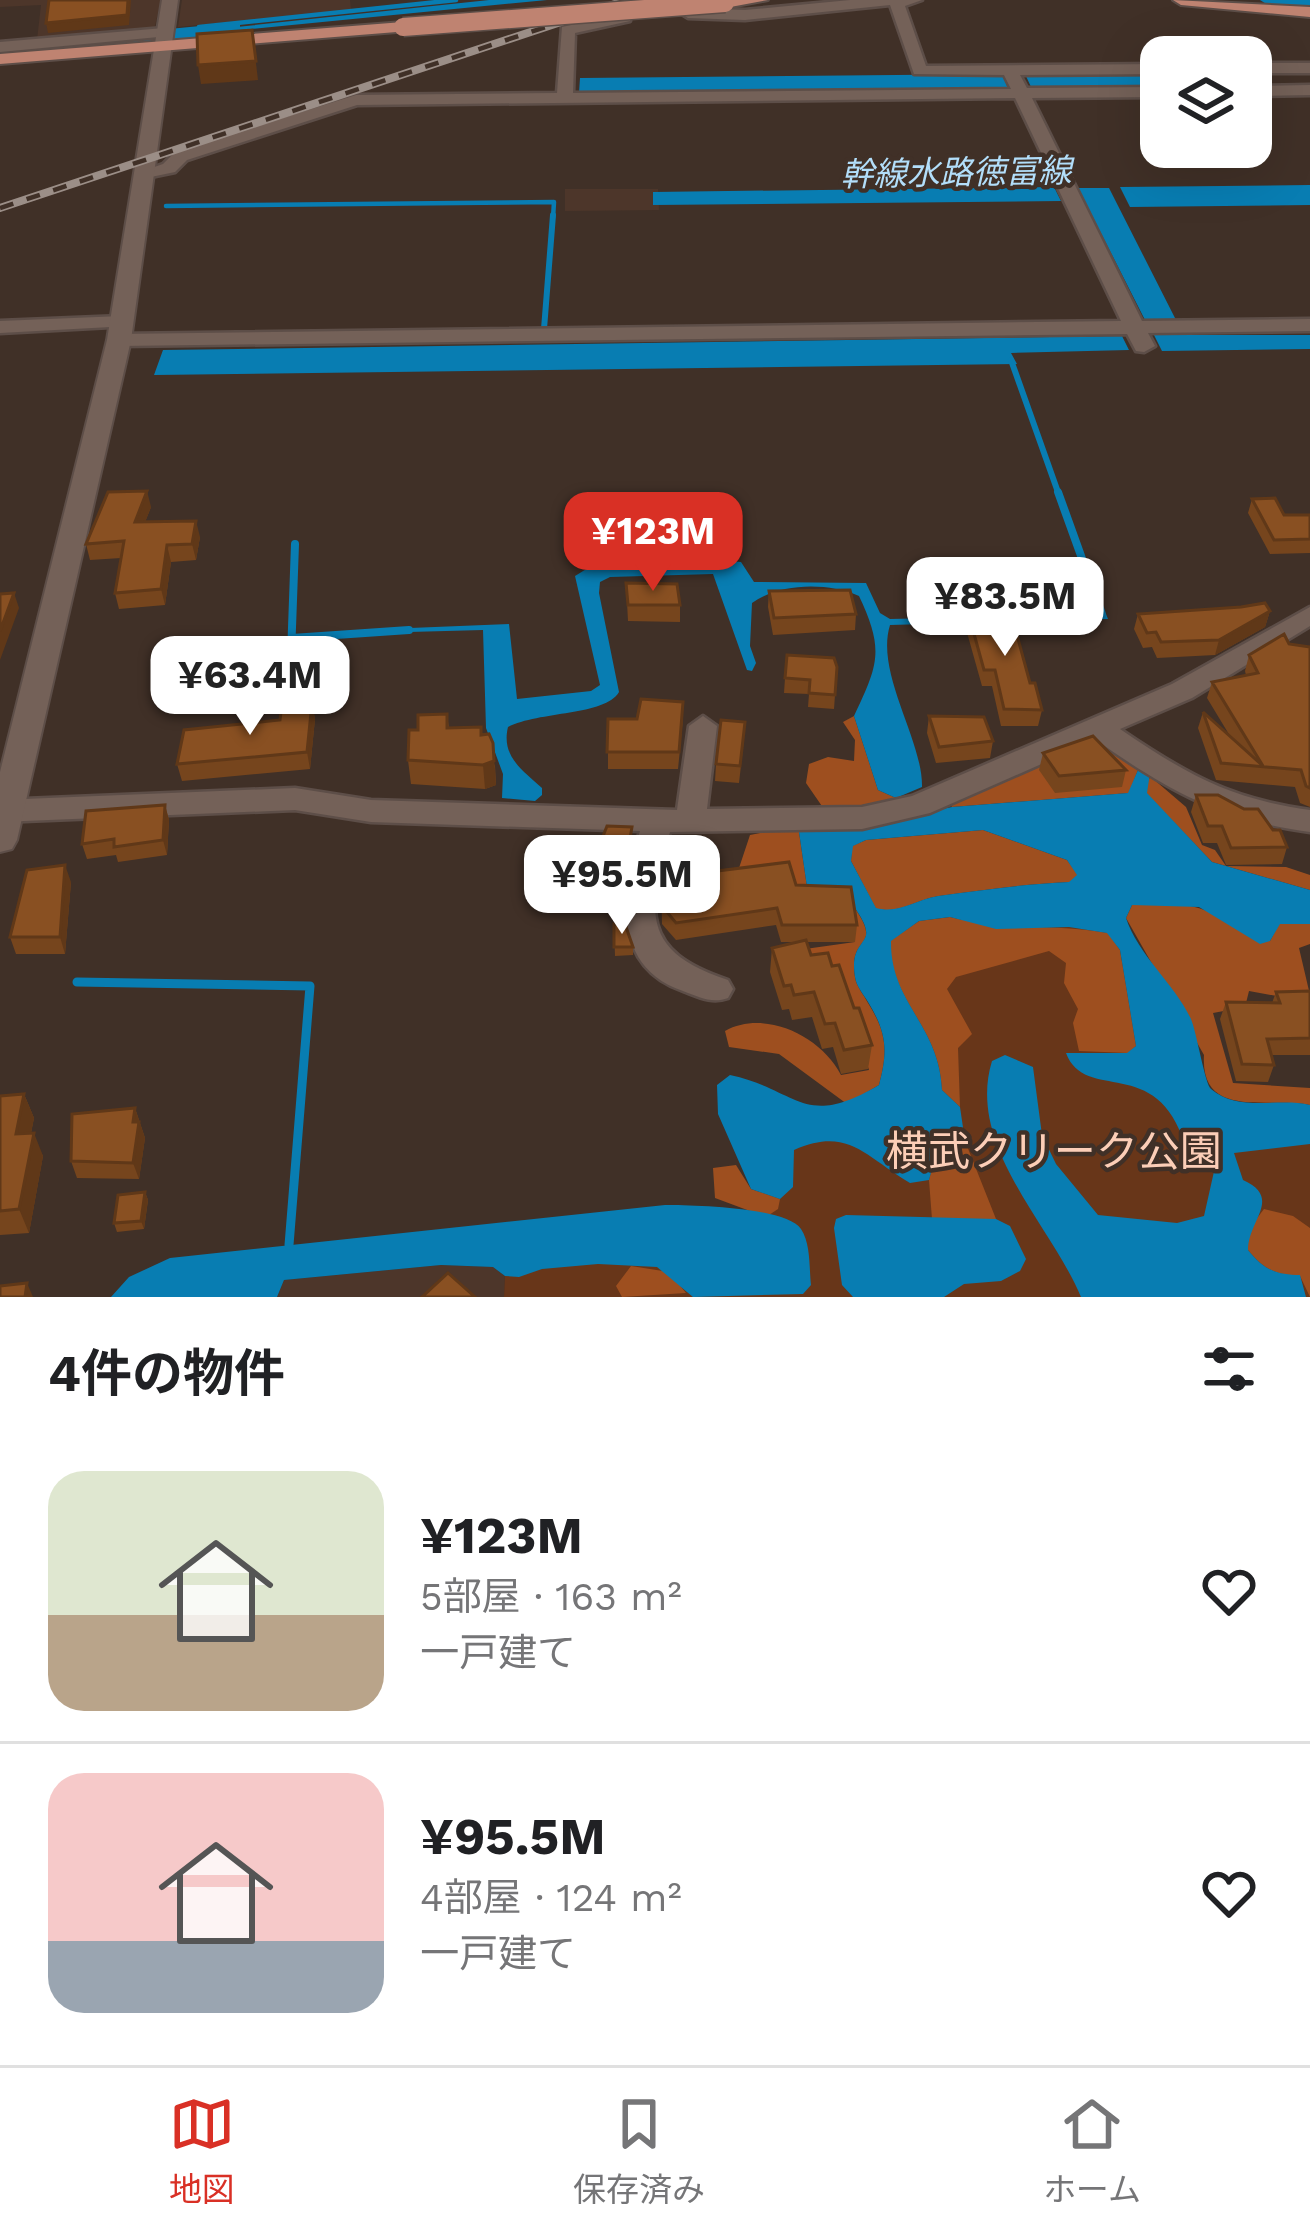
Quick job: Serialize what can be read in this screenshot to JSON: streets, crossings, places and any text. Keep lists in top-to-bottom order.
{
  "water": ["幹線水路徳富線"],
  "parks": ["横武クリーク公園"],
  "page": {
    "price": [
      "¥123M",
      "¥83.5M",
      "¥63.4M",
      "¥95.5M"
    ],
    "heading": "4件の物件",
    "list": [
      {
        "name": "¥123M",
        "note": "5部屋 · 163 m² · 一戸建て"
      },
      {
        "name": "¥95.5M",
        "note": "4部屋 · 124 m² · 一戸建て"
      }
    ],
    "tabs": ["地図", "保存済み", "ホーム"]
  }
}
